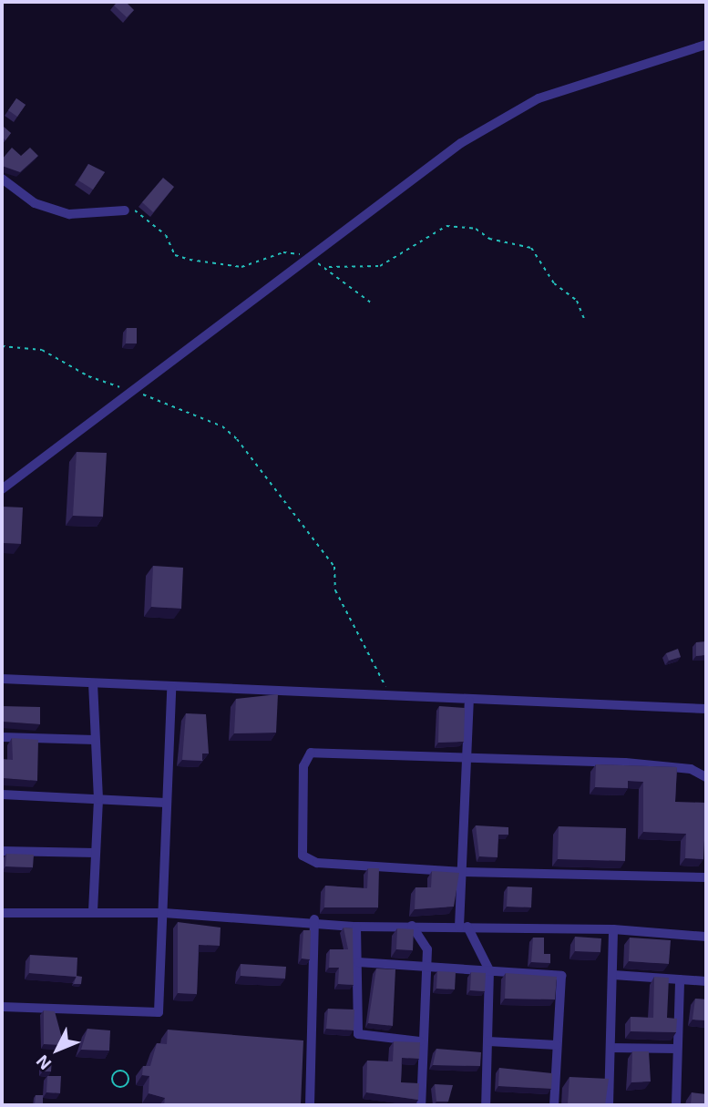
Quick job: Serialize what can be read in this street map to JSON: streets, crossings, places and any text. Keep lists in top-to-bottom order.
{
  "north": "bottom left"
}
